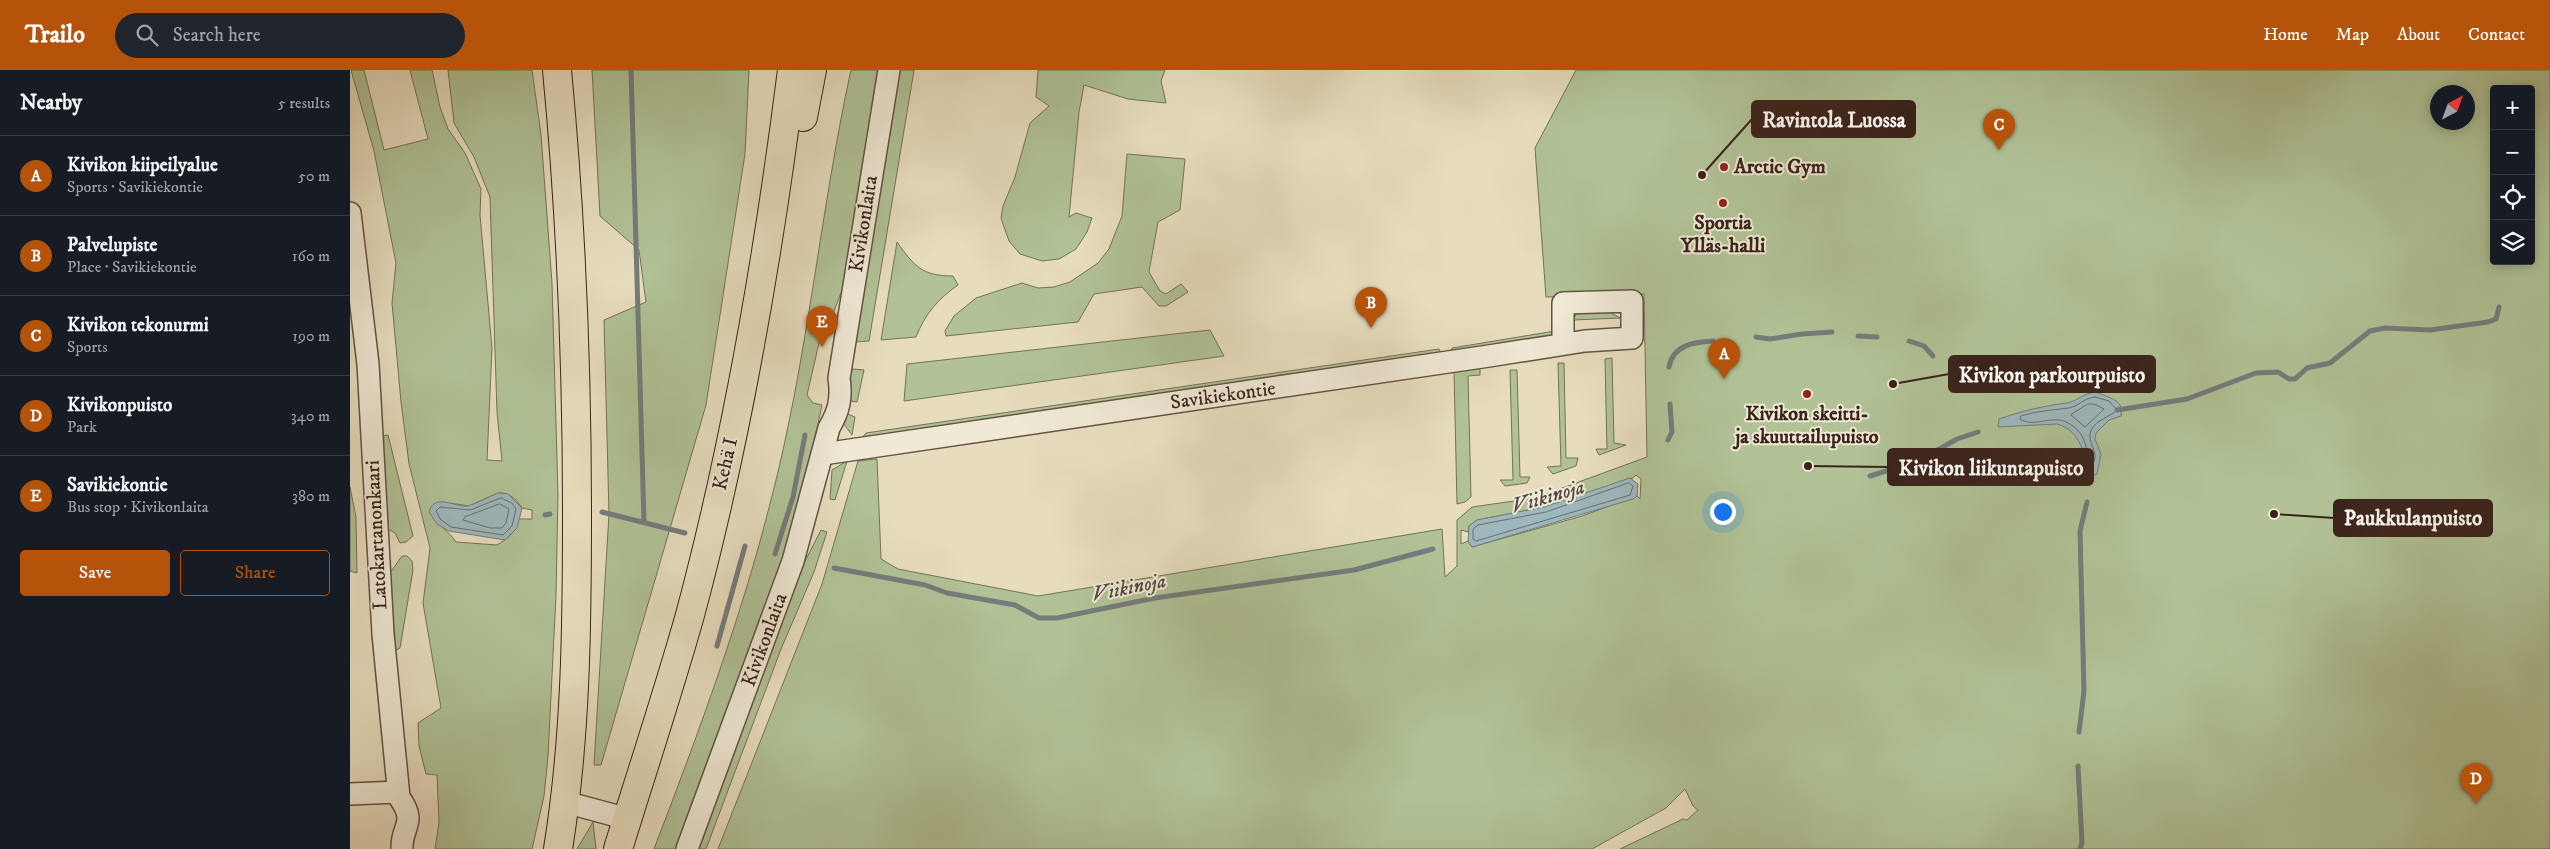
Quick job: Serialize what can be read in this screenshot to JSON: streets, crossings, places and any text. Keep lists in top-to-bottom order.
{
  "streets": {
    "highway": ["Kehä I"],
    "street": ["Kivikonlaita", "Savikiekontie", "Latokartanonkaari"]
  },
  "crossings": [
    ["Kivikonlaita", "Savikiekontie"]
  ],
  "water": ["Viikinoja"],
  "places": [
    "Arctic Gym",
    "Ravintola Luossa",
    "Sportia Ylläs-halli",
    "Kivikon parkourpuisto",
    "Kivikon skeitti- ja skuuttailupuisto",
    "Kivikon liikuntapuisto",
    "Paukkulanpuisto"
  ],
  "north": "top right",
  "page": {
    "header": "Trailo",
    "search": "Search here",
    "nav": [
      "Home",
      "Map",
      "About",
      "Contact"
    ],
    "heading": ["Nearby", "5 results"],
    "map_buttons": ["+", "−"],
    "pins": [
      "C",
      "B",
      "E",
      "A",
      "D"
    ],
    "list": [
      {
        "mark": "A",
        "name": "Kivikon kiipeilyalue",
        "note": "Sports · Savikiekontie",
        "value": "50 m"
      },
      {
        "mark": "B",
        "name": "Palvelupiste",
        "note": "Place · Savikiekontie",
        "value": "160 m"
      },
      {
        "mark": "C",
        "name": "Kivikon tekonurmi",
        "note": "Sports",
        "value": "190 m"
      },
      {
        "mark": "D",
        "name": "Kivikonpuisto",
        "note": "Park",
        "value": "340 m"
      },
      {
        "mark": "E",
        "name": "Savikiekontie",
        "note": "Bus stop · Kivikonlaita",
        "value": "380 m"
      }
    ],
    "buttons": ["Save", "Share"]
  }
}
